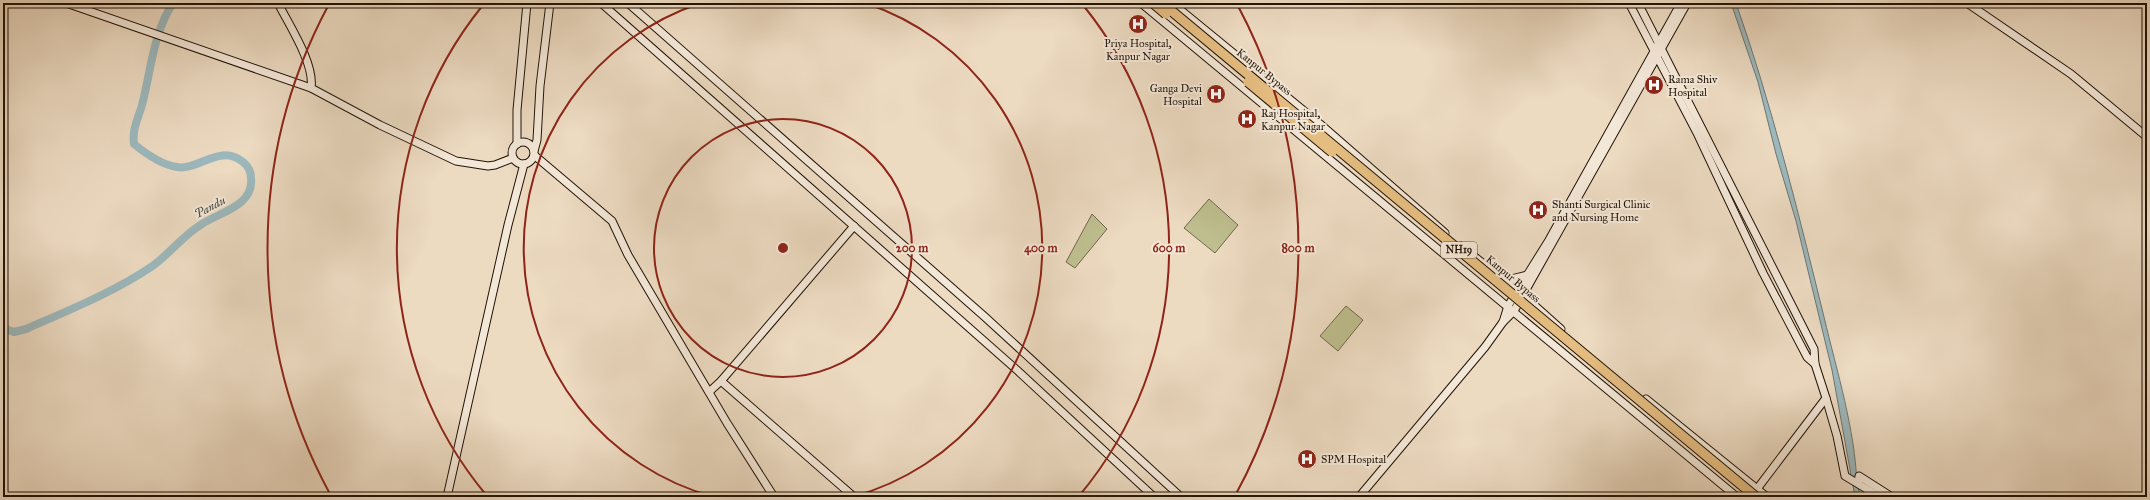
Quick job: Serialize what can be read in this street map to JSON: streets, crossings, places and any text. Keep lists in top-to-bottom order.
{
  "streets": {
    "highway": ["Kanpur Bypass", "NH19"]
  },
  "water": ["Pandu"],
  "places": {
    "hospital": [
      "Priya Hospital, Kanpur Nagar",
      "Rama Shiv Hospital",
      "Ganga Devi Hospital",
      "Raj Hospital, Kanpur Nagar",
      "Shanti Surgical Clinic and Nursing Home",
      "SPM Hospital"
    ]
  },
  "rings": [
    "200 m",
    "400 m",
    "600 m",
    "800 m"
  ]
}
